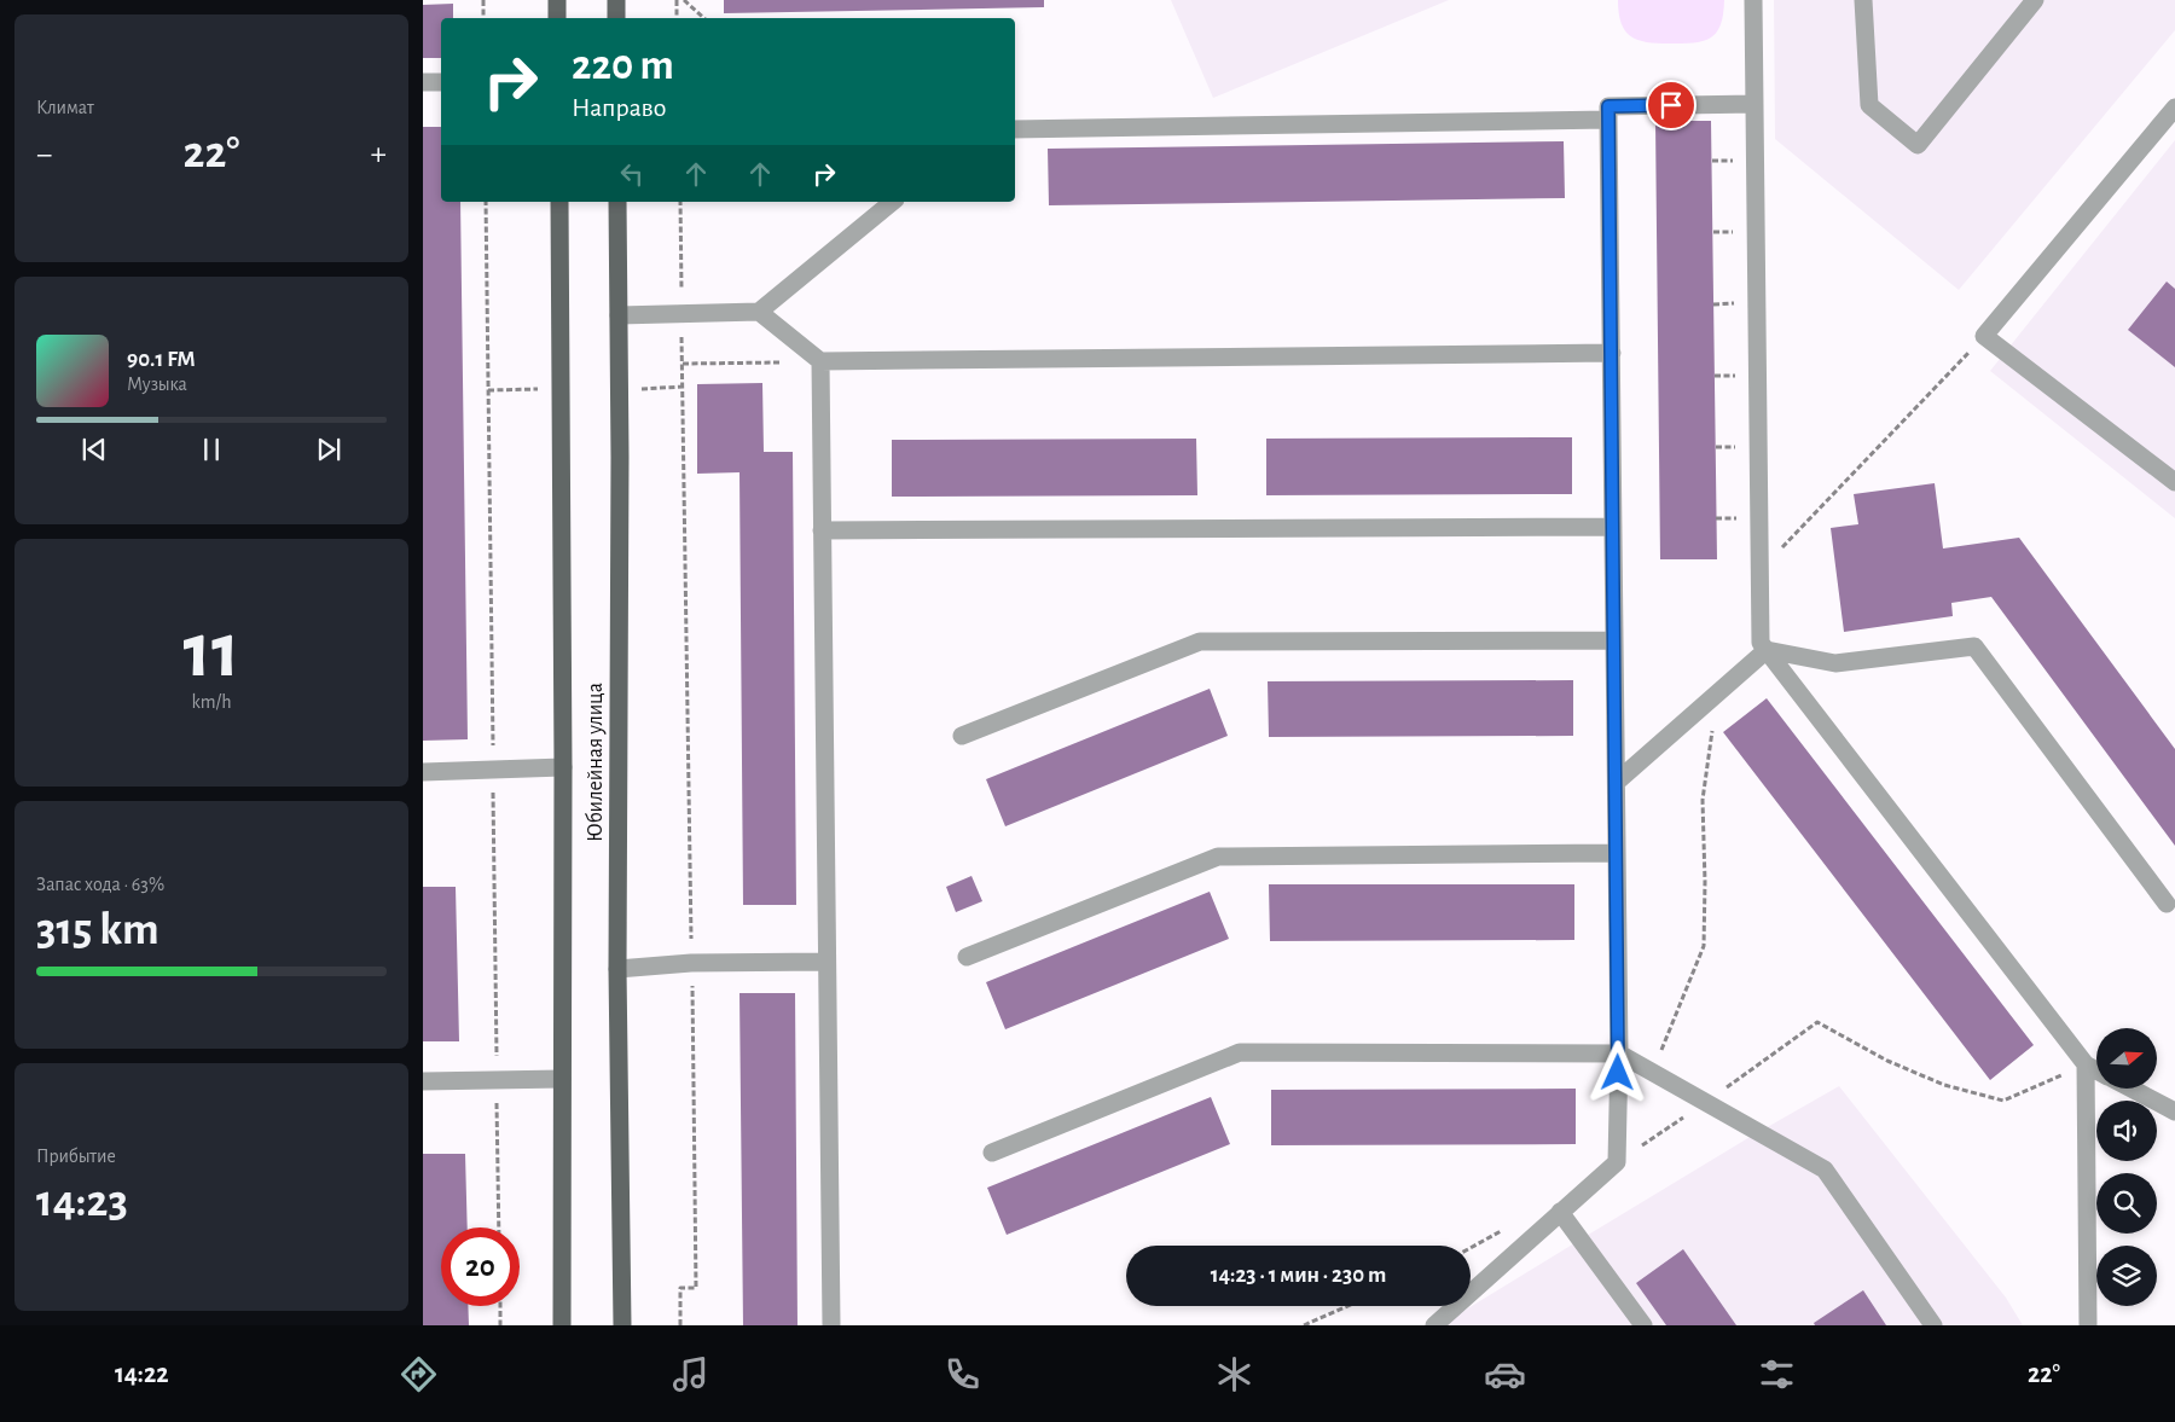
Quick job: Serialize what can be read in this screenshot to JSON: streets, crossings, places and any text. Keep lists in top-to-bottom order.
{
  "streets": {
    "main road": ["Юбилейная улица"]
  },
  "north": "right",
  "page": {
    "tile": [
      "Климат",
      ["11", "km/h"],
      ["Запас хода · 63%", "315 km"],
      ["Прибытие", "14:23"]
    ],
    "turn": ["220 m", "Направо"],
    "heat": ["−", "22°", "+"],
    "song": ["90.1 FM", "Музыка"],
    "limit": "20",
    "trip": "14:23 · 1 мин · 230 m",
    "tabs": ["14:22", "22°"]
  }
}
